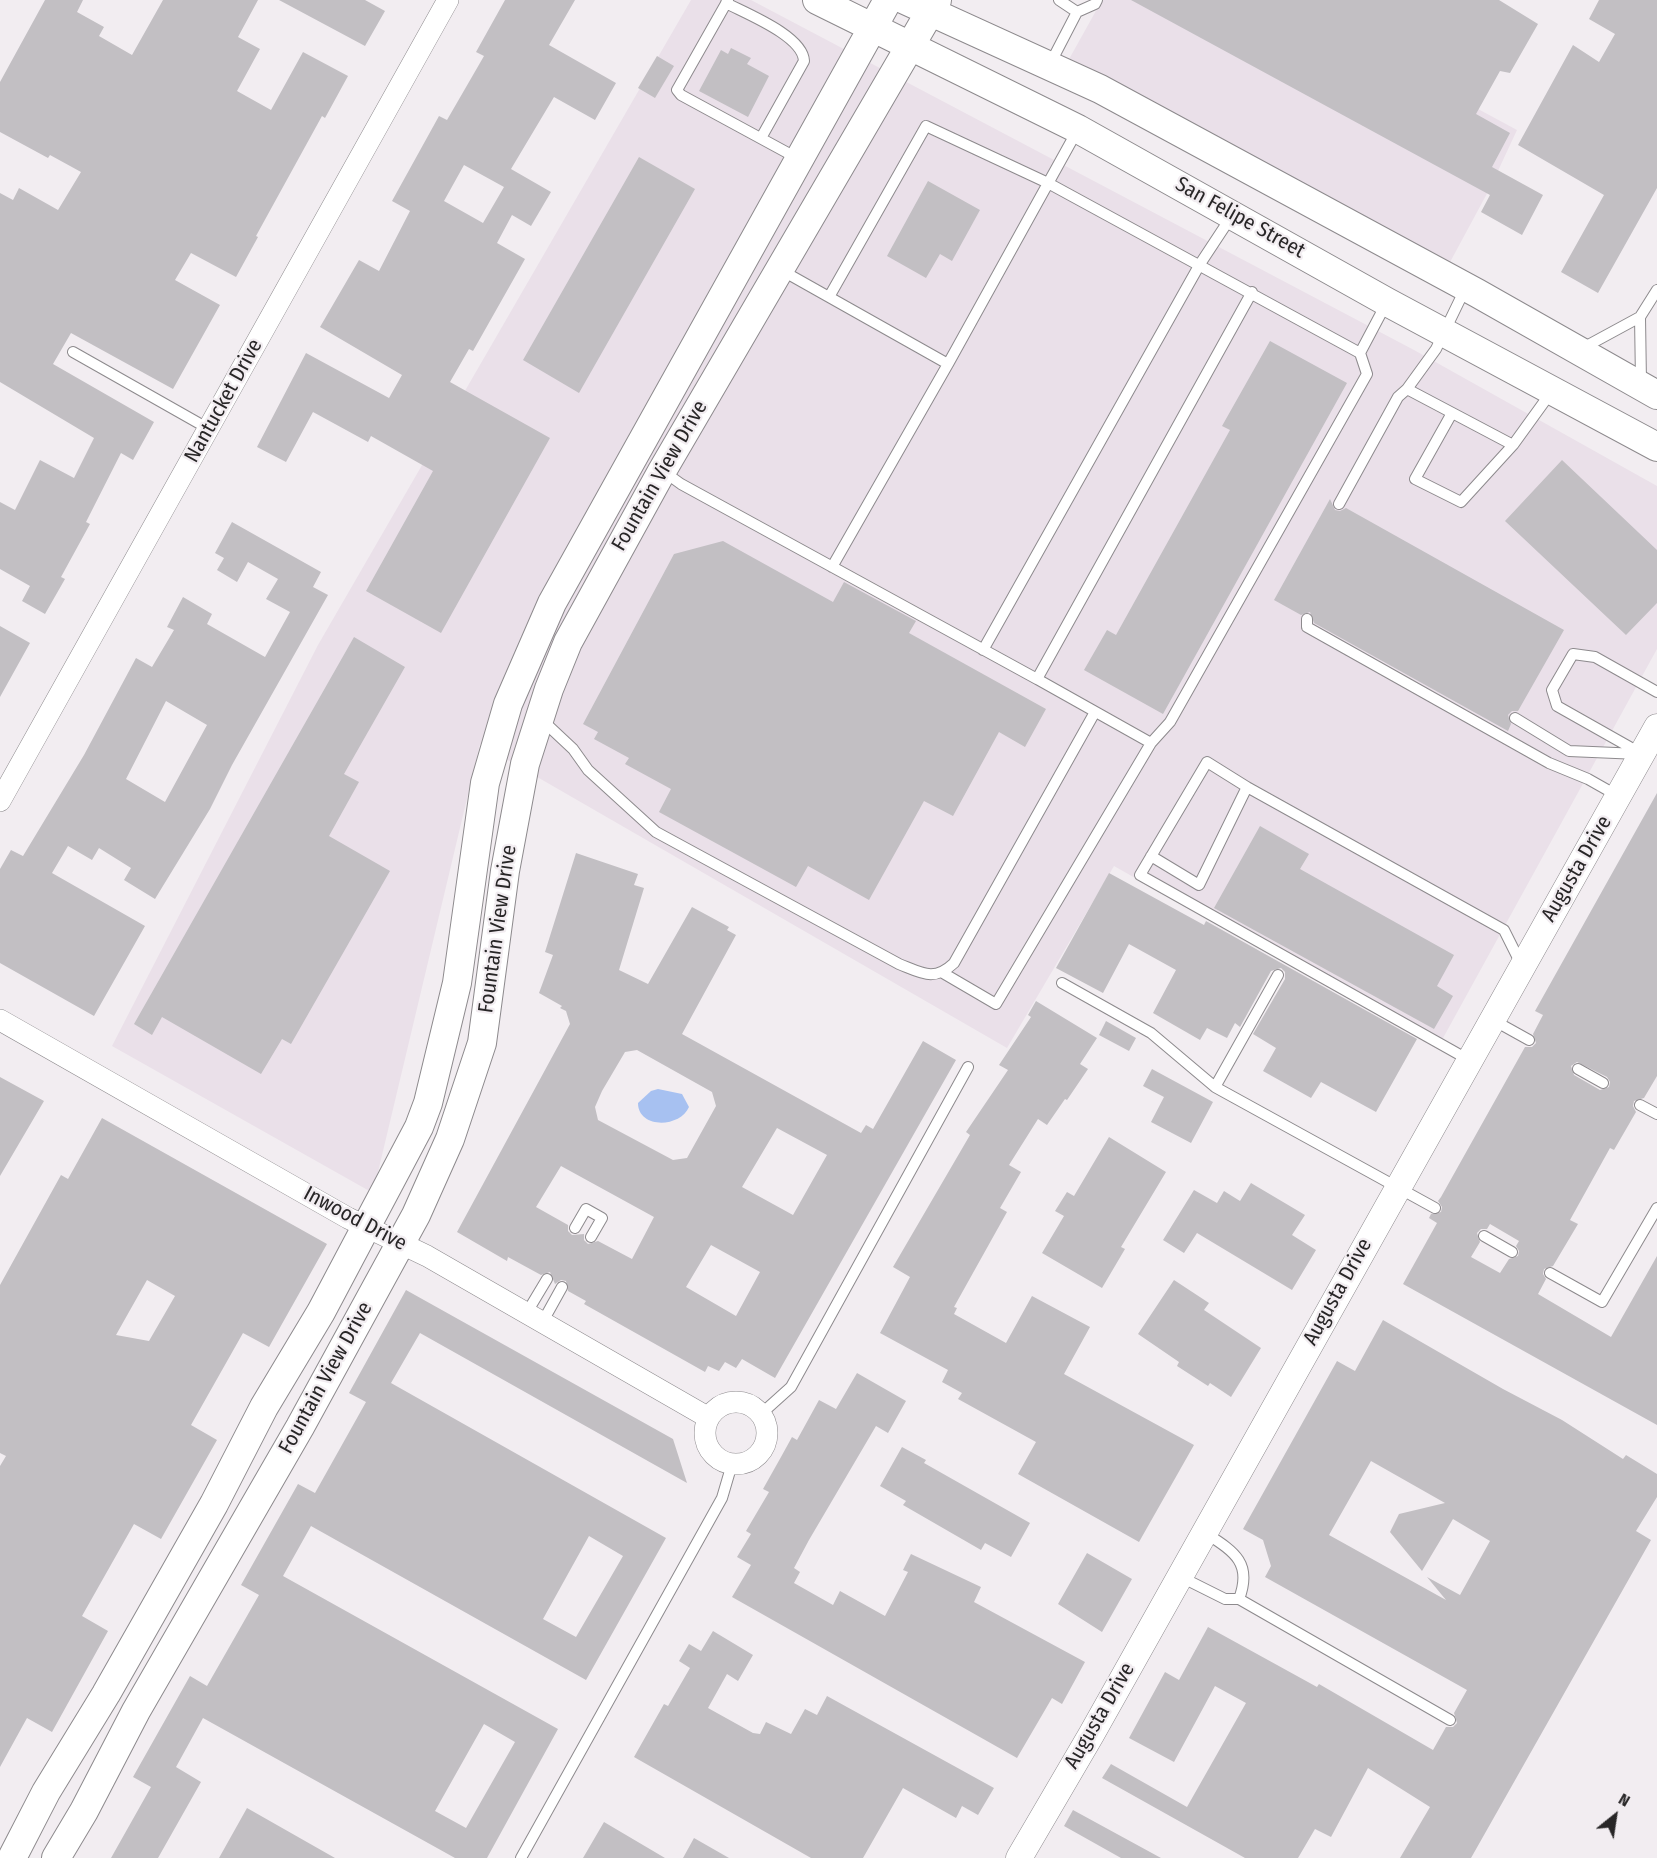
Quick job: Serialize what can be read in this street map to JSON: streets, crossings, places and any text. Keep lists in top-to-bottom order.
{
  "streets": {
    "main road": ["San Felipe Street", "Fountain View Drive"],
    "street": ["Nantucket Drive", "Augusta Drive", "Inwood Drive"]
  },
  "crossings": [
    ["San Felipe Street", "Fountain View Drive"],
    ["Fountain View Drive", "Inwood Drive"]
  ],
  "north": "top right"
}
